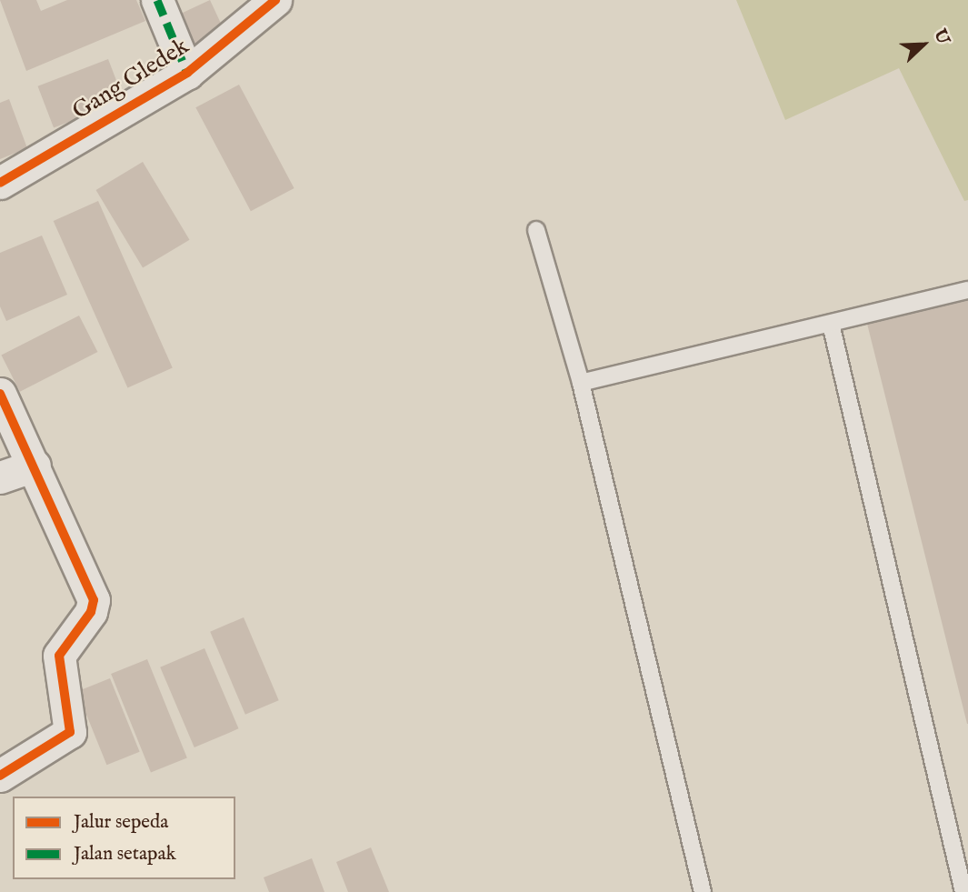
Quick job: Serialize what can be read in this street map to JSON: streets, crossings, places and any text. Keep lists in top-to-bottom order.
{
  "streets": {
    "street": ["Gang Gledek"]
  },
  "legend": ["Jalur sepeda", "Jalan setapak"],
  "north": "top right"
}
